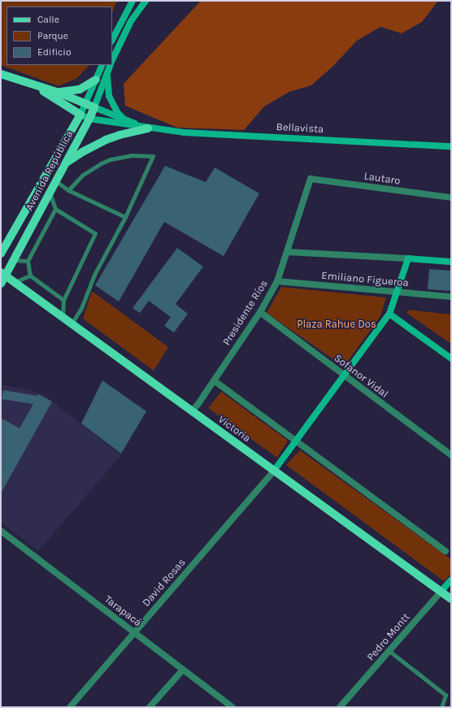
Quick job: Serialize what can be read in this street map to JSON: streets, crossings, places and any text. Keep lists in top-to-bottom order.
{
  "streets": {
    "main road": ["Bellavista", "Avenida República", "Victoria"],
    "street": [
      "Lautaro",
      "Emiliano Figueroa",
      "Presidente Ríos",
      "Sofanor Vidal",
      "David Rosas",
      "Tarapacá",
      "Pedro Montt"
    ]
  },
  "crossings": [
    ["Bellavista", "Avenida República"],
    ["Avenida República", "Victoria"],
    ["Lautaro", "Presidente Ríos"],
    ["Emiliano Figueroa", "Presidente Ríos"],
    ["Presidente Ríos", "Sofanor Vidal"],
    ["Presidente Ríos", "Victoria"],
    ["Victoria", "David Rosas"],
    ["Victoria", "Pedro Montt"],
    ["David Rosas", "Tarapacá"]
  ],
  "parks": ["Plaza Rahue Dos"],
  "legend": ["Calle", "Parque", "Edificio"]
}
